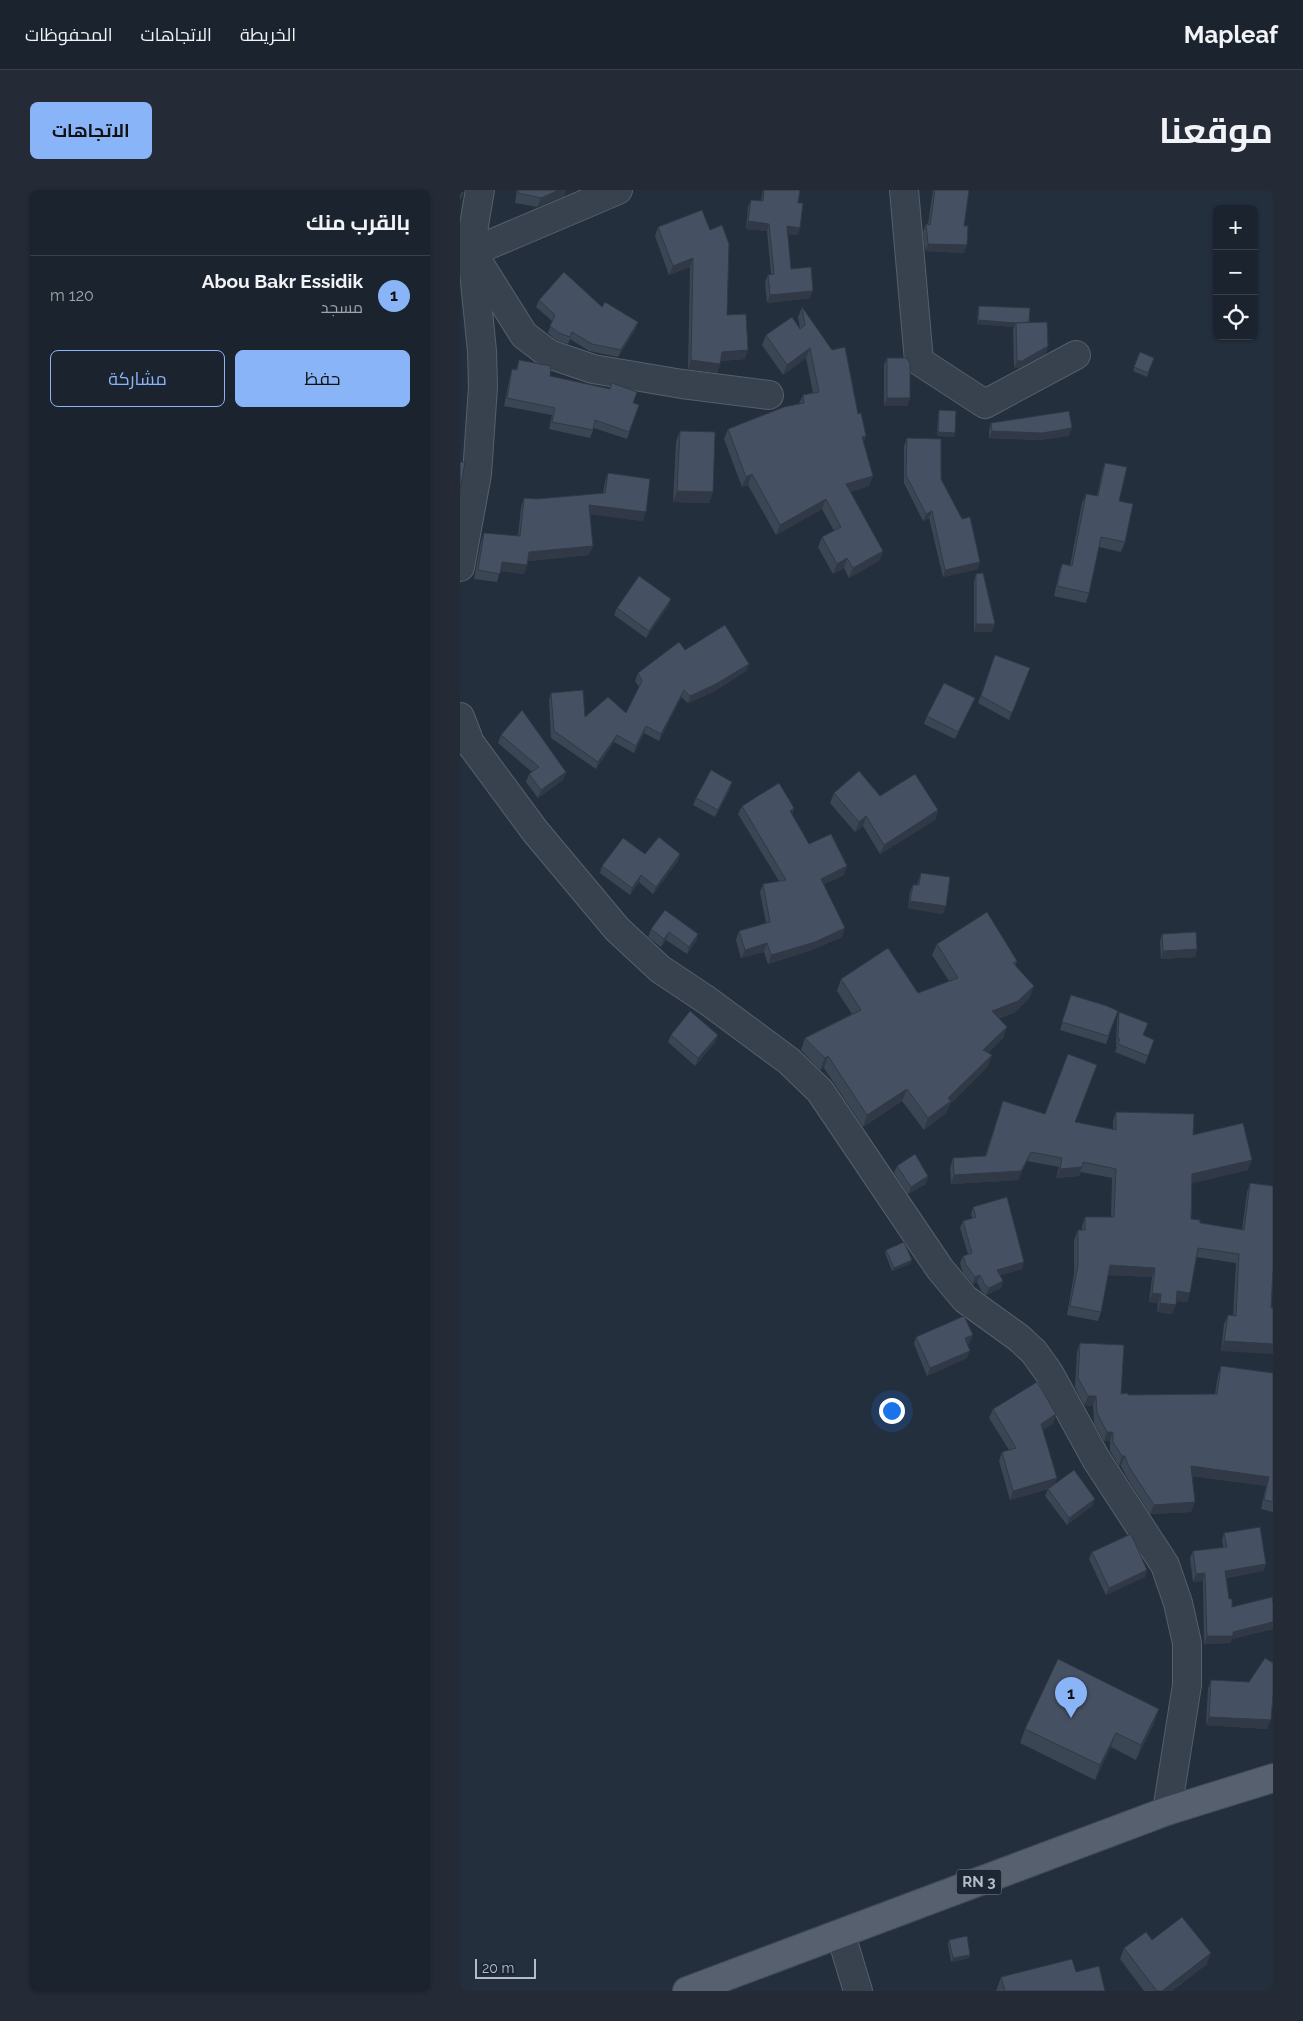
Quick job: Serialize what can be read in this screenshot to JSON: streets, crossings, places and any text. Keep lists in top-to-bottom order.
{
  "streets": {
    "main road": ["RN 3"]
  },
  "scale_bar": "20 m",
  "page": {
    "header": "Mapleaf",
    "nav": ["الخريطة", "الاتجاهات", "المحفوظات"],
    "title": "موقعنا",
    "buttons": [
      "الاتجاهات",
      ["حفظ", "مشاركة"]
    ],
    "heading": "بالقرب منك",
    "map_buttons": ["+", "−"],
    "list": [
      {
        "mark": "1",
        "name": "Abou Bakr Essidik",
        "note": "مسجد",
        "value": "120 m"
      }
    ],
    "pins": "1",
    "scale": "20 m"
  }
}
